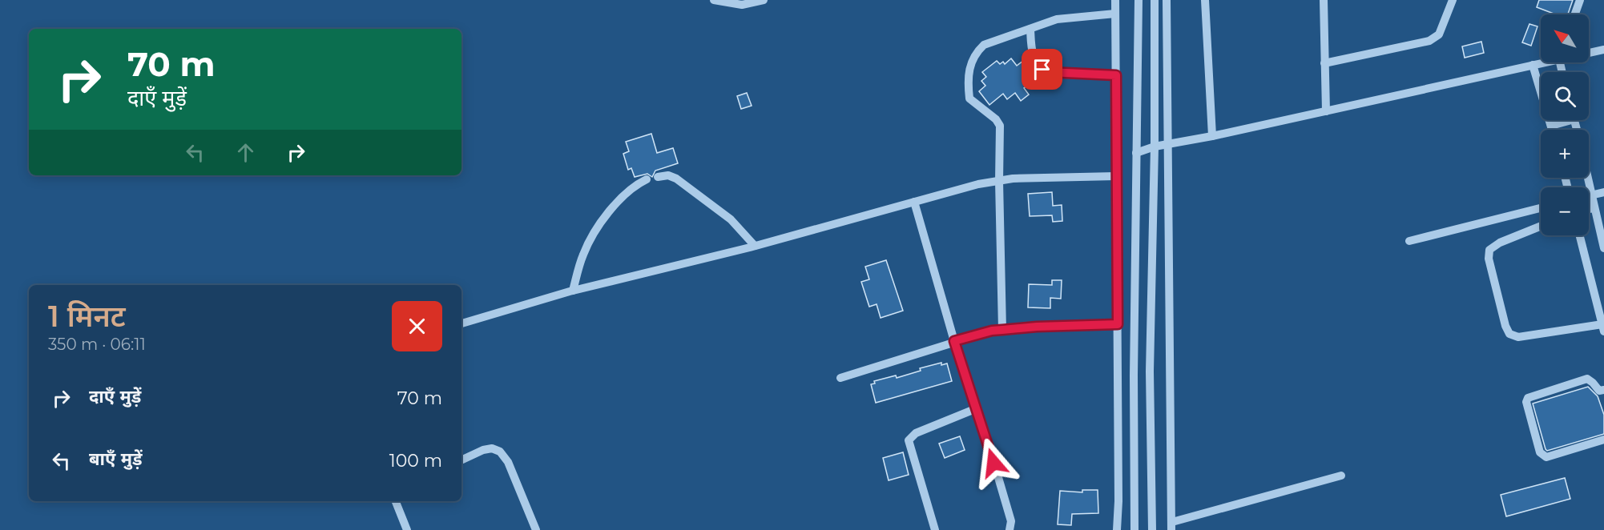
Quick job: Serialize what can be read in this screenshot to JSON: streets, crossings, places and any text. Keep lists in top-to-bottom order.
{
  "north": "top left",
  "page": {
    "map_buttons": ["+", "−"],
    "turn": ["70 m", "दाएँ मुड़ें"],
    "heading": ["1 मिनट", "350 m · 06:11"],
    "list": [
      {
        "name": "दाएँ मुड़ें",
        "value": "70 m"
      },
      {
        "name": "बाएँ मुड़ें",
        "value": "100 m"
      }
    ]
  }
}
